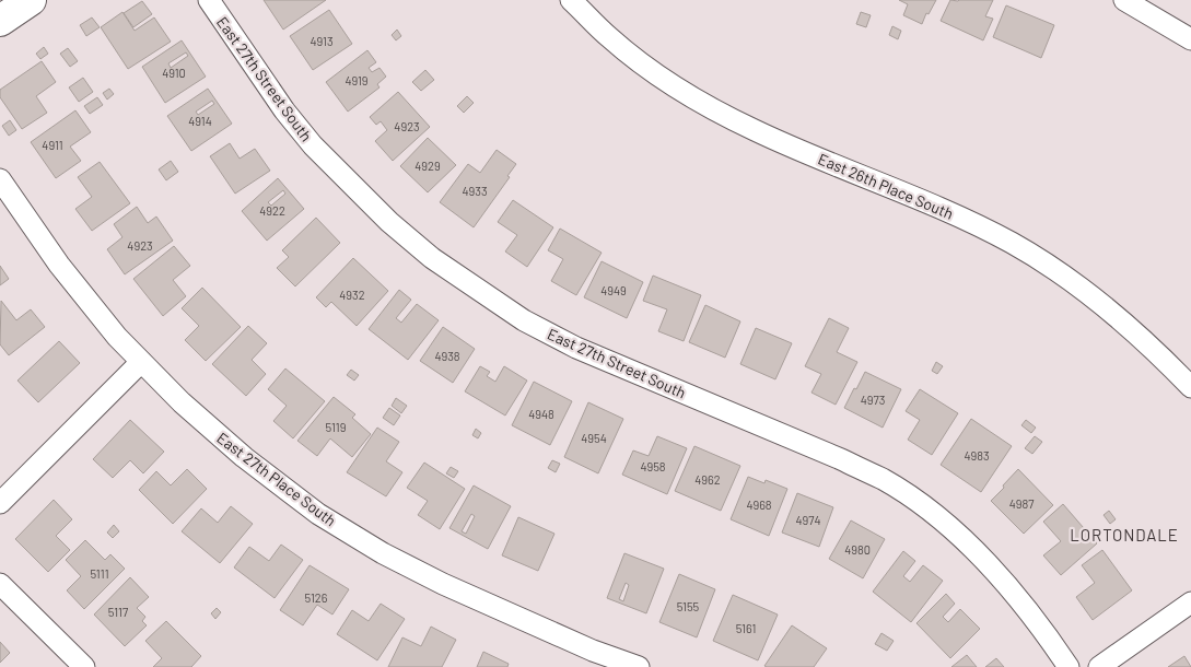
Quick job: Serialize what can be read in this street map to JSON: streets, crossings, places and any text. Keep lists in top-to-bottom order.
{
  "streets": {
    "street": ["East 27th Street South", "East 26th Place South", "East 27th Place South"]
  },
  "districts": ["LORTONDALE"],
  "house_numbers": [
    "4913",
    "4910",
    "4919",
    "4914",
    "4923",
    "4911",
    "4929",
    "4933",
    "4922",
    "4923",
    "4949",
    "4932",
    "4938",
    "4973",
    "4948",
    "5119",
    "4954",
    "4983",
    "4958",
    "4962",
    "4987",
    "4968",
    "4974",
    "4980",
    "5111",
    "5126",
    "5155",
    "5117",
    "5161"
  ]
}
